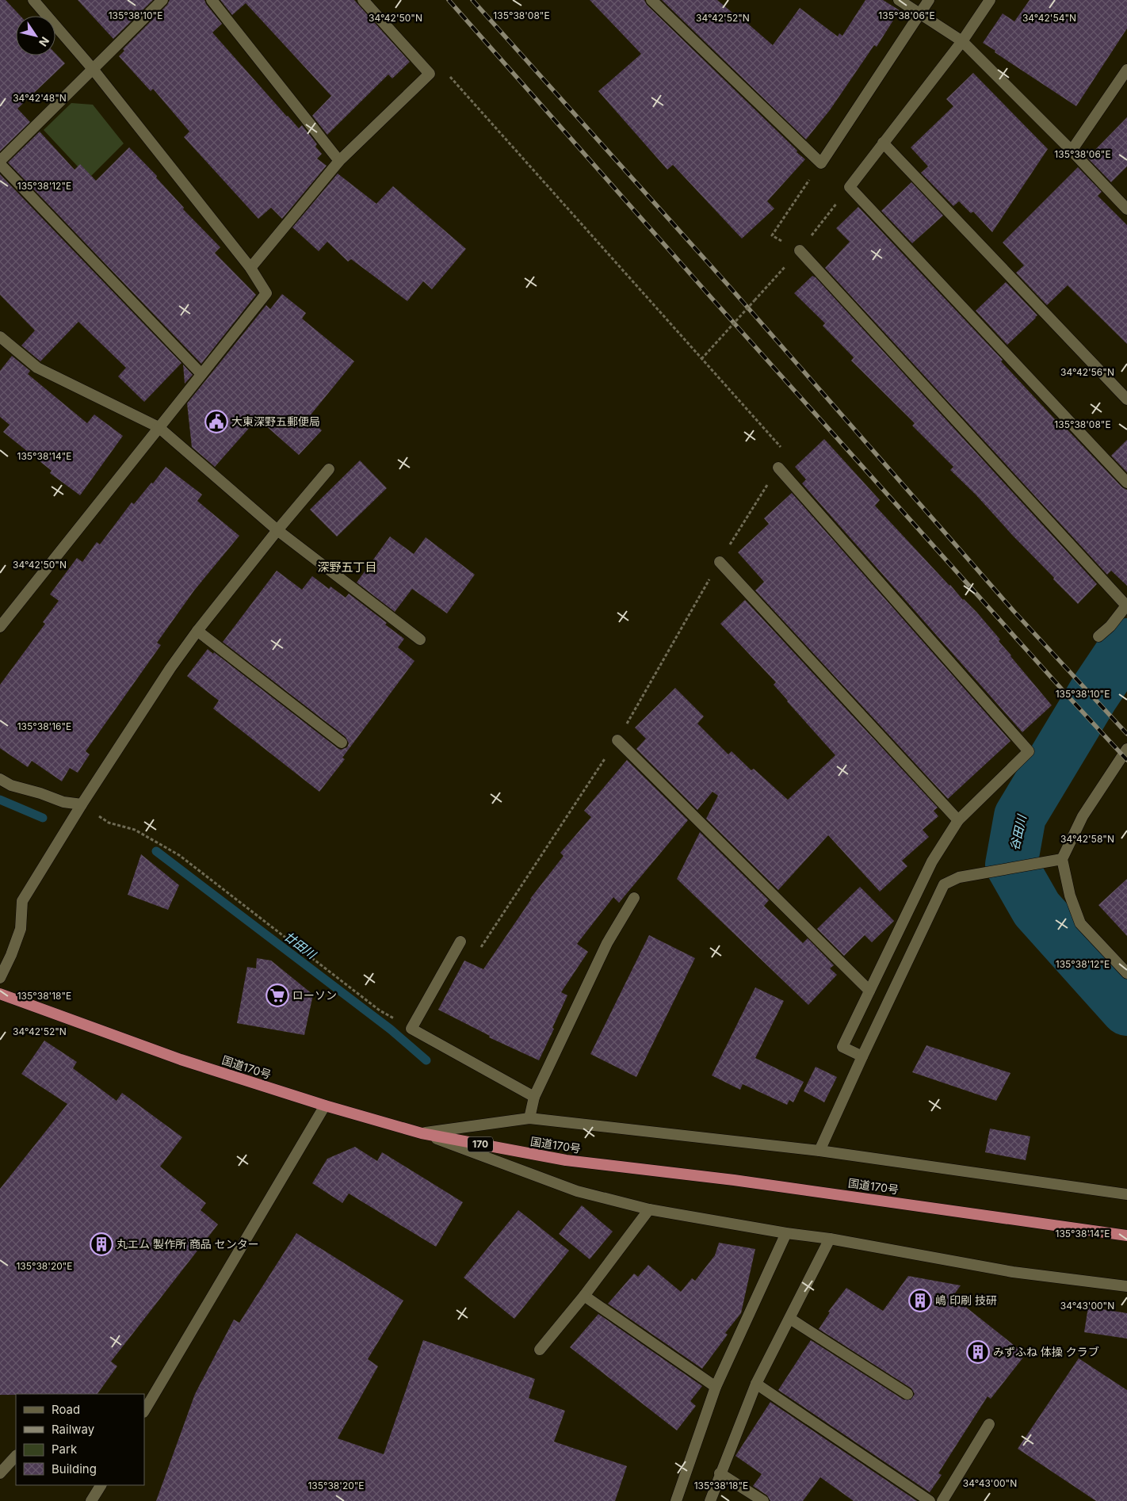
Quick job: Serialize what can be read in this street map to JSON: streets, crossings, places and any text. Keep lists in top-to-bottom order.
{
  "streets": {
    "highway": ["国道170号", "170"]
  },
  "districts": ["深野五丁目"],
  "water": ["谷田川", "廿田川"],
  "places": {
    "public building": ["大東深野五郵便局"],
    "supermarket": ["ローソン"],
    "building": ["丸エム 製作所 商品 センター", "嶋 印刷 技研", "みずふね 体操 クラブ"]
  },
  "legend": [
    "Road",
    "Railway",
    "Park",
    "Building"
  ],
  "north": "bottom right",
  "coordinates": [
    "135°38'10\"E",
    "135°38'08\"E",
    "135°38'06\"E",
    "34°42'50\"N",
    "34°42'52\"N",
    "34°42'54\"N",
    "34°42'48\"N",
    "135°38'12\"E",
    "34°42'56\"N",
    "135°38'14\"E",
    "135°38'16\"E",
    "34°42'58\"N",
    "135°38'18\"E",
    "135°38'20\"E",
    "34°43'00\"N"
  ]
}
